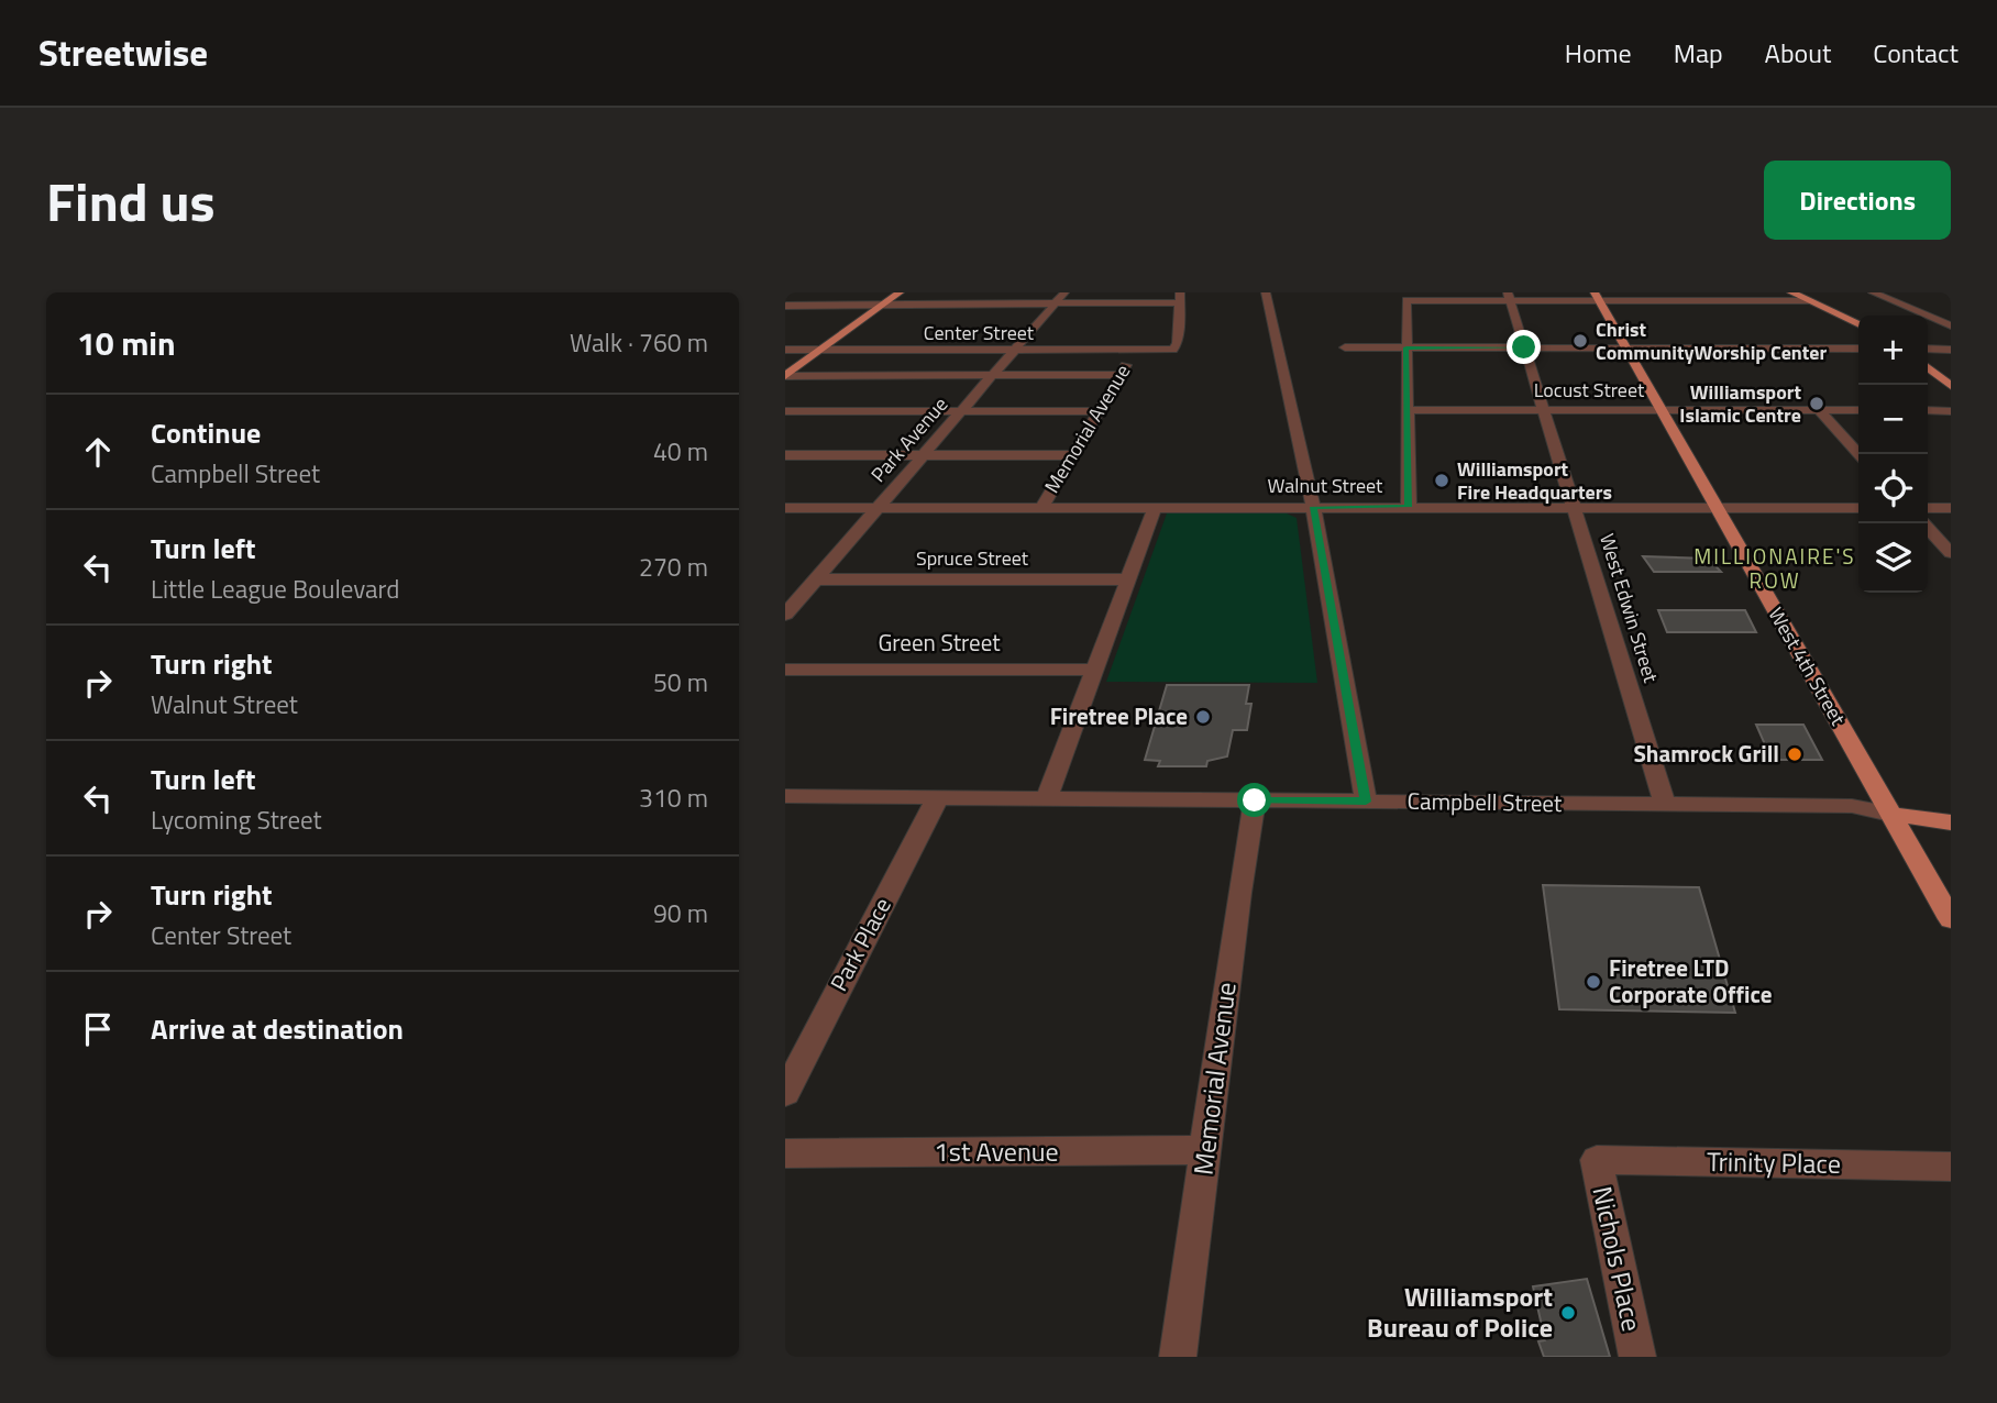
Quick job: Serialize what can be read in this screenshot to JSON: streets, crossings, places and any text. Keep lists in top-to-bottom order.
{
  "streets": {
    "main road": ["West 4th Street", "Campbell Street"],
    "street": [
      "Center Street",
      "Locust Street",
      "Memorial Avenue",
      "Park Avenue",
      "Walnut Street",
      "Spruce Street",
      "West Edwin Street",
      "Green Street",
      "Park Place",
      "1st Avenue",
      "Trinity Place",
      "Nichols Place"
    ]
  },
  "crossings": [
    ["Center Street", "Memorial Avenue"],
    ["Center Street", "Park Avenue"],
    ["Locust Street", "West Edwin Street"],
    ["Locust Street", "West 4th Street"],
    ["Memorial Avenue", "Walnut Street"],
    ["Memorial Avenue", "Campbell Street"],
    ["Memorial Avenue", "1st Avenue"],
    ["Park Avenue", "Walnut Street"],
    ["Park Avenue", "Spruce Street"],
    ["Walnut Street", "West Edwin Street"],
    ["Walnut Street", "West 4th Street"],
    ["West Edwin Street", "Campbell Street"],
    ["West 4th Street", "Campbell Street"],
    ["Campbell Street", "Park Place"],
    ["Trinity Place", "Nichols Place"]
  ],
  "districts": ["MILLIONAIRE'S ROW"],
  "places": [
    "Christ CommunityWorship Center",
    "Williamsport Islamic Centre",
    "Williamsport Fire Headquarters",
    "Firetree Place",
    "Shamrock Grill",
    "Firetree LTD Corporate Office",
    "Williamsport Bureau of Police"
  ],
  "page": {
    "header": "Streetwise",
    "nav": [
      "Home",
      "Map",
      "About",
      "Contact"
    ],
    "title": "Find us",
    "buttons": "Directions",
    "heading": ["10 min", "Walk · 760 m"],
    "map_buttons": ["+", "−"],
    "list": [
      ["Continue", "Campbell Street", "40 m"],
      ["Turn left", "Little League Boulevard", "270 m"],
      ["Turn right", "Walnut Street", "50 m"],
      ["Turn left", "Lycoming Street", "310 m"],
      ["Turn right", "Center Street", "90 m"],
      "Arrive at destination"
    ]
  }
}
